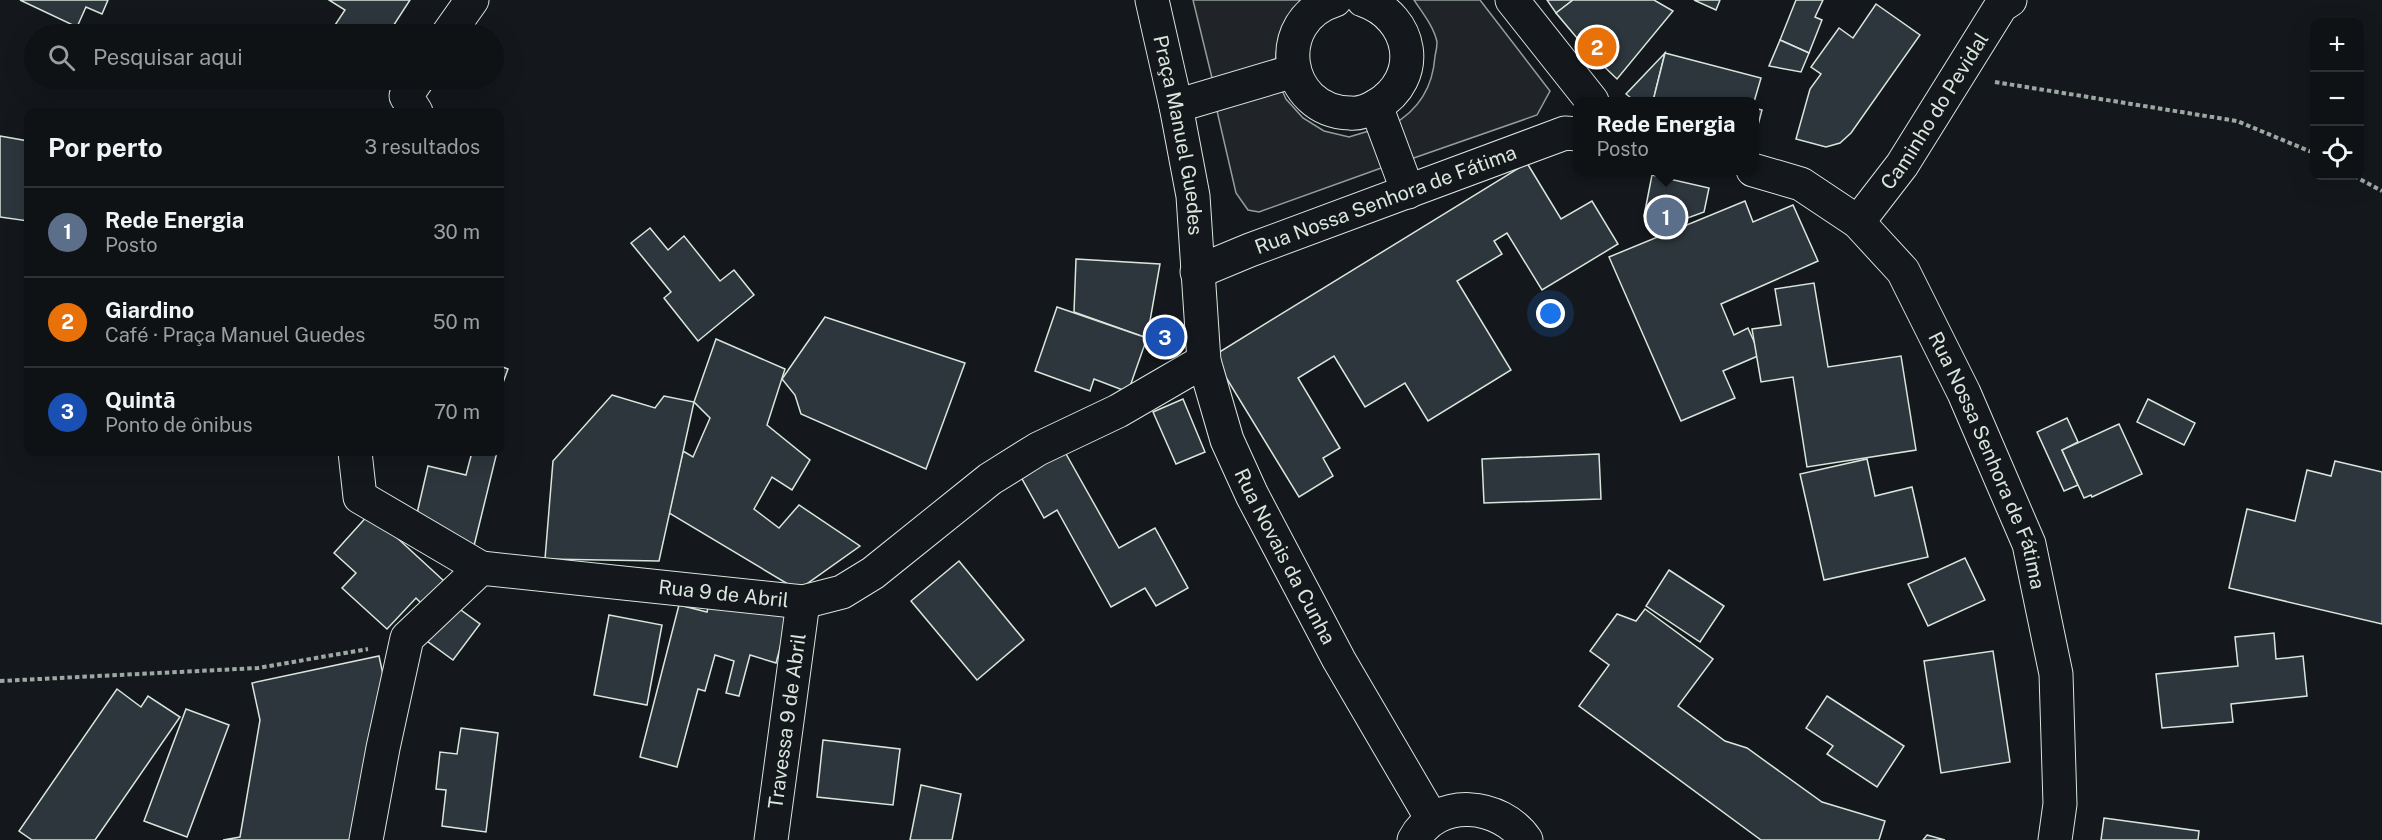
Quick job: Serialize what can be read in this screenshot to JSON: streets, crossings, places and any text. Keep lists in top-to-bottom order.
{
  "streets": {
    "street": [
      "Caminho do Pevidal",
      "Praça Manuel Guedes",
      "Rua Nossa Senhora de Fátima",
      "Rua Novais da Cunha",
      "Rua 9 de Abril",
      "Travessa 9 de Abril"
    ]
  },
  "crossings": [
    ["Caminho do Pevidal", "Rua Nossa Senhora de Fátima"],
    ["Praça Manuel Guedes", "Rua Nossa Senhora de Fátima"],
    ["Praça Manuel Guedes", "Rua Novais da Cunha"],
    ["Rua Nossa Senhora de Fátima", "Rua Novais da Cunha"],
    ["Rua Novais da Cunha", "Rua 9 de Abril"],
    ["Rua 9 de Abril", "Travessa 9 de Abril"]
  ],
  "page": {
    "map_buttons": ["+", "−"],
    "search": "Pesquisar aqui",
    "pins": ["2", "1", "3"],
    "popup": ["Rede Energia", "Posto"],
    "heading": ["Por perto", "3 resultados"],
    "list": [
      {
        "mark": "1",
        "name": "Rede Energia",
        "note": "Posto",
        "value": "30 m"
      },
      {
        "mark": "2",
        "name": "Giardino",
        "note": "Café · Praça Manuel Guedes",
        "value": "50 m"
      },
      {
        "mark": "3",
        "name": "Quintã",
        "note": "Ponto de ônibus",
        "value": "70 m"
      }
    ]
  }
}
